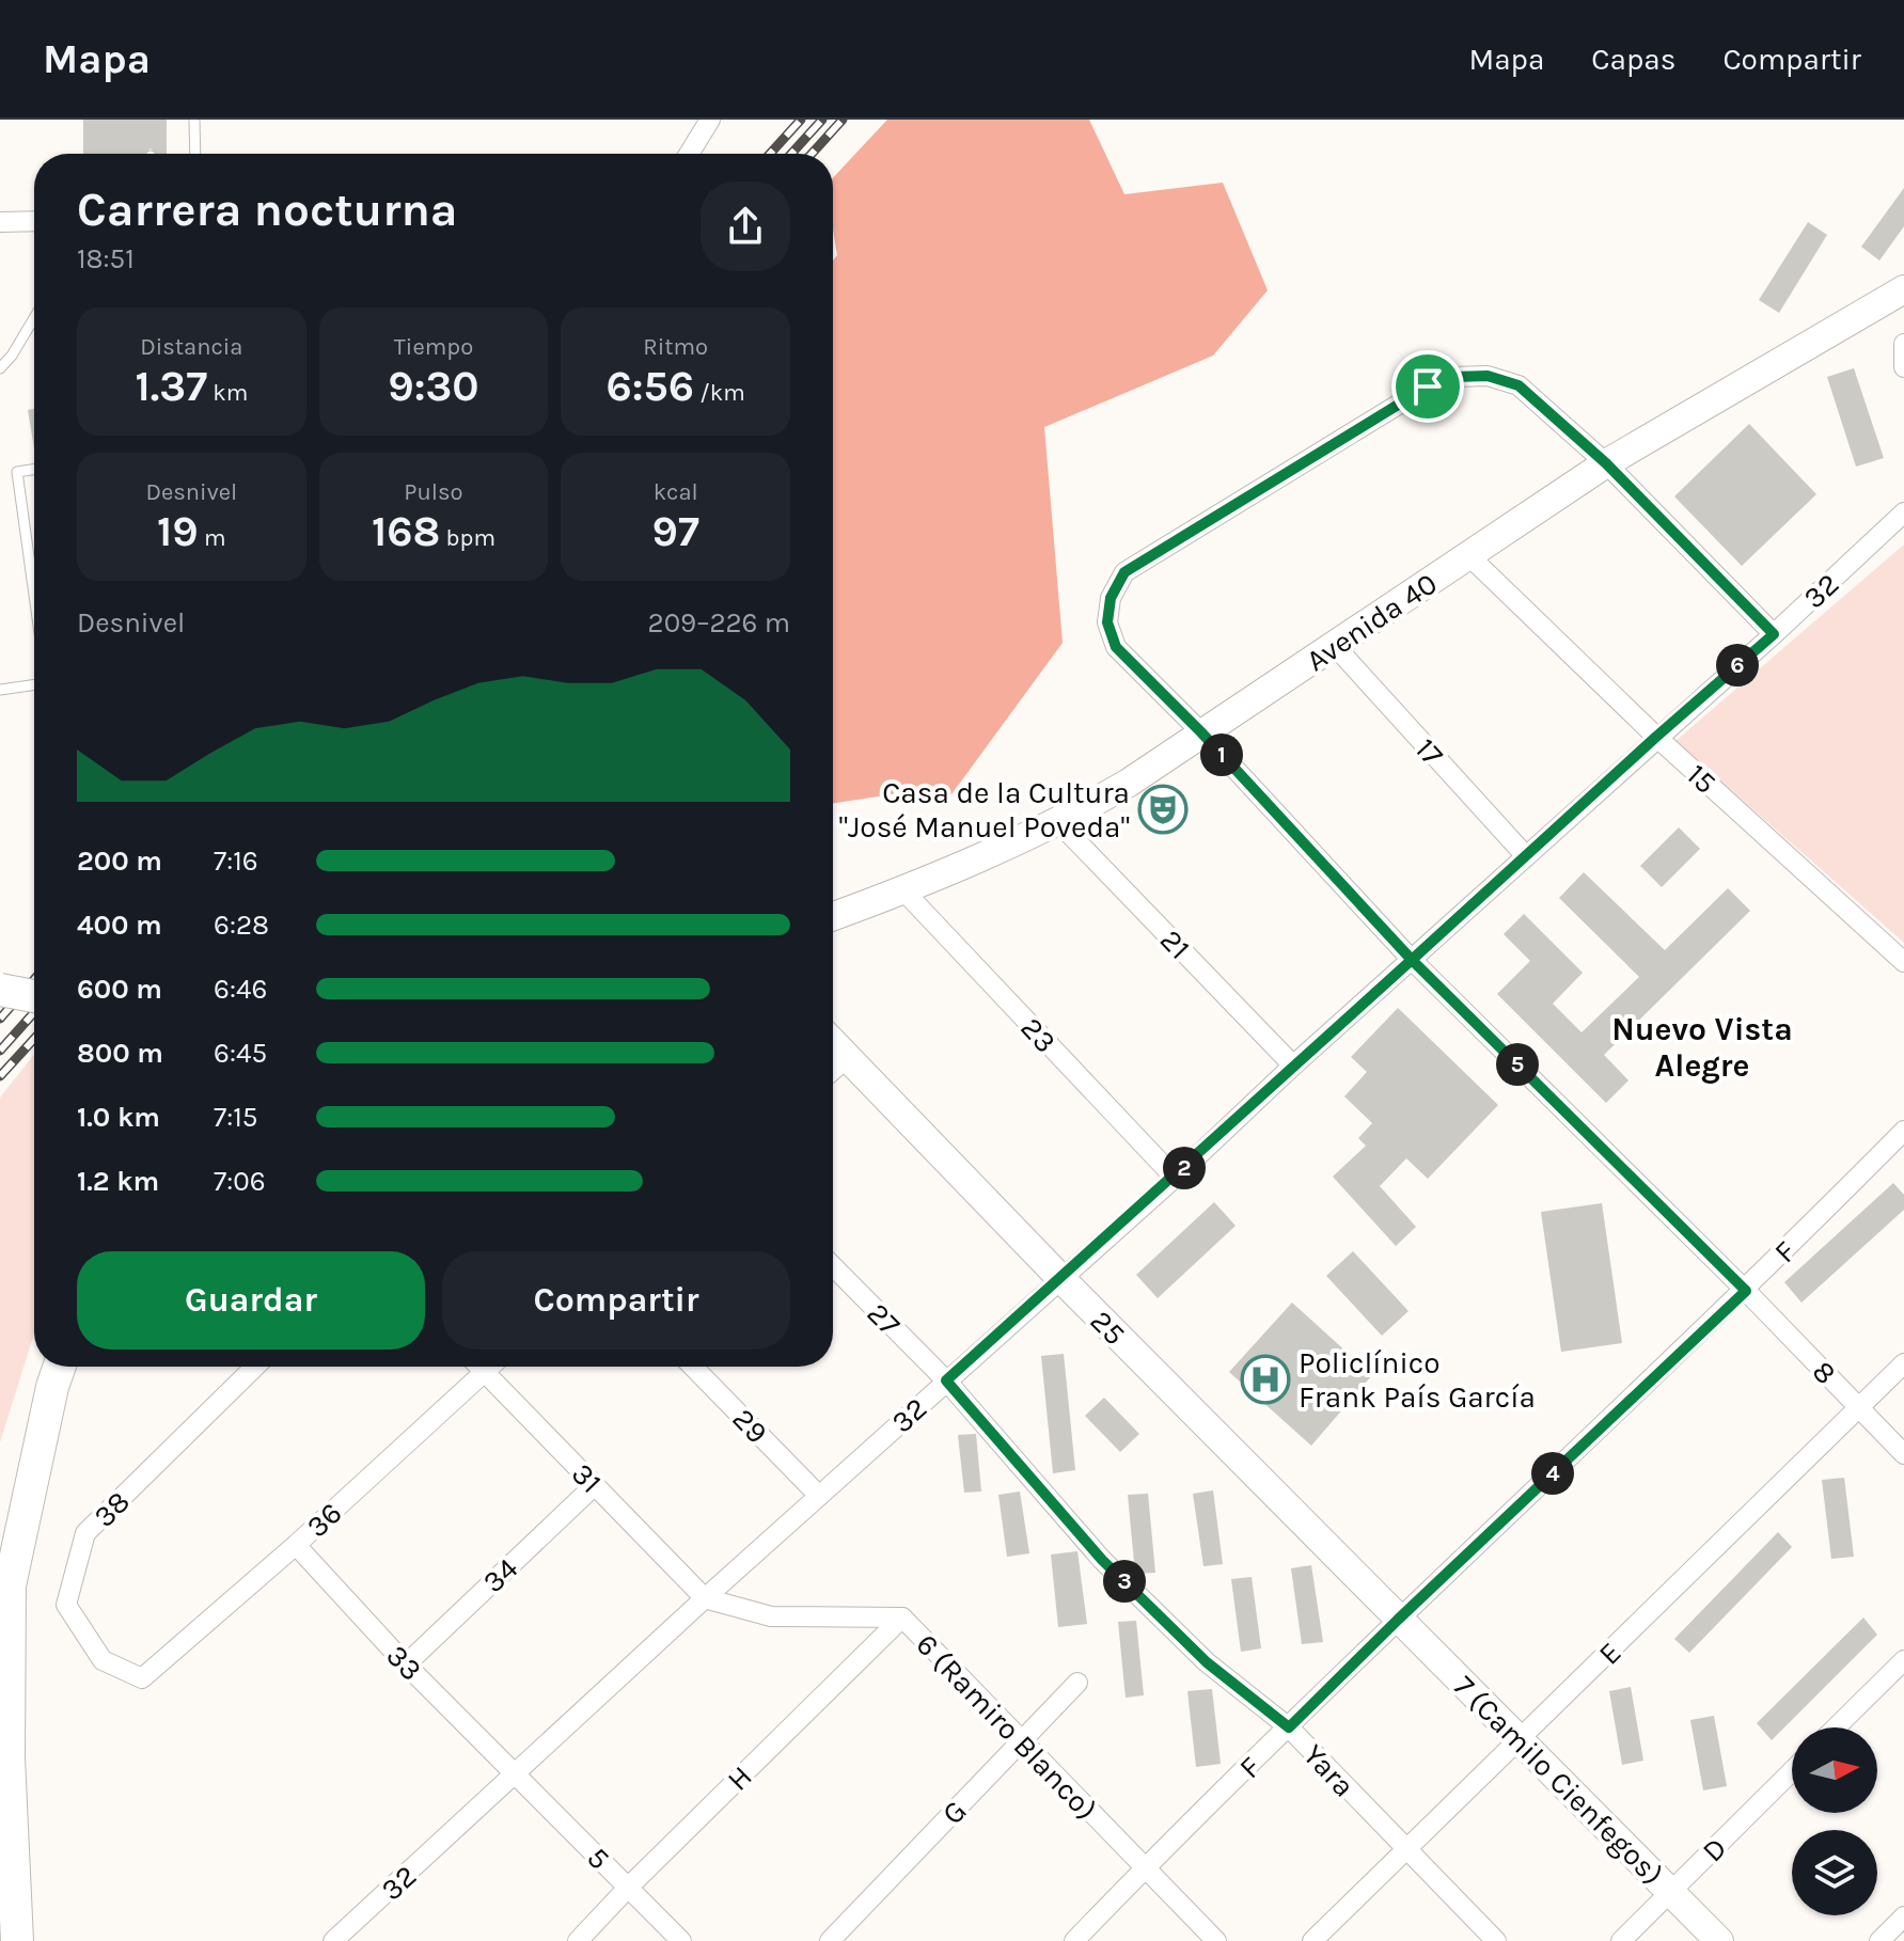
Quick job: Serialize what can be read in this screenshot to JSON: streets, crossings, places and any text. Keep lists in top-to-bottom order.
{
  "streets": {
    "street": [
      "32",
      "Avenida 40",
      "17",
      "15",
      "21",
      "23",
      "F",
      "27",
      "25",
      "8",
      "29",
      "31",
      "38",
      "36",
      "34",
      "E",
      "33",
      "6 (Ramiro Blanco)",
      "Yara",
      "H",
      "7 (Camilo Cienfegos)",
      "G",
      "D",
      "5"
    ]
  },
  "crossings": [
    ["32", "17"],
    ["32", "15"],
    ["32", "21"],
    ["32", "23"],
    ["32", "27"],
    ["32", "25"],
    ["32", "8"],
    ["32", "29"],
    ["32", "31"],
    ["32", "33"],
    ["32", "6 (Ramiro Blanco)"],
    ["32", "Yara"],
    ["32", "5"],
    ["Avenida 40", "17"],
    ["Avenida 40", "15"],
    ["Avenida 40", "21"],
    ["Avenida 40", "23"],
    ["Avenida 40", "8"],
    ["F", "25"],
    ["F", "8"],
    ["F", "6 (Ramiro Blanco)"],
    ["F", "Yara"],
    ["F", "7 (Camilo Cienfegos)"],
    ["27", "Yara"],
    ["25", "7 (Camilo Cienfegos)"],
    ["8", "E"],
    ["31", "36"],
    ["31", "34"],
    ["31", "6 (Ramiro Blanco)"],
    ["38", "36"],
    ["36", "33"],
    ["34", "33"],
    ["E", "Yara"],
    ["E", "7 (Camilo Cienfegos)"],
    ["33", "5"],
    ["6 (Ramiro Blanco)", "H"],
    ["6 (Ramiro Blanco)", "G"],
    ["H", "5"],
    ["7 (Camilo Cienfegos)", "D"]
  ],
  "districts": ["Nuevo Vista Alegre"],
  "places": {
    "theatre": ["Casa de la Cultura \"José Manuel Poveda\""],
    "hospital": ["Policlínico Frank País García"]
  },
  "north": "right",
  "page": {
    "header": "Mapa",
    "nav": ["Mapa", "Capas", "Compartir"],
    "heading": ["Carrera nocturna", "18:51"],
    "stats": [
      ["Distancia", "1.37 km"],
      ["Tiempo", "9:30"],
      ["Ritmo", "6:56 /km"],
      ["Desnivel", "19 m"],
      ["Pulso", "168 bpm"],
      ["kcal", "97"]
    ],
    "chart": ["Desnivel", "209–226 m"],
    "pins": [
      "6",
      "1",
      "5",
      "2",
      "4",
      "3"
    ],
    "list": [
      {
        "name": "200 m",
        "note": "7:16"
      },
      {
        "name": "400 m",
        "note": "6:28"
      },
      {
        "name": "600 m",
        "note": "6:46"
      },
      {
        "name": "800 m",
        "note": "6:45"
      },
      {
        "name": "1.0 km",
        "note": "7:15"
      },
      {
        "name": "1.2 km",
        "note": "7:06"
      }
    ],
    "buttons": ["Guardar", "Compartir"]
  }
}
